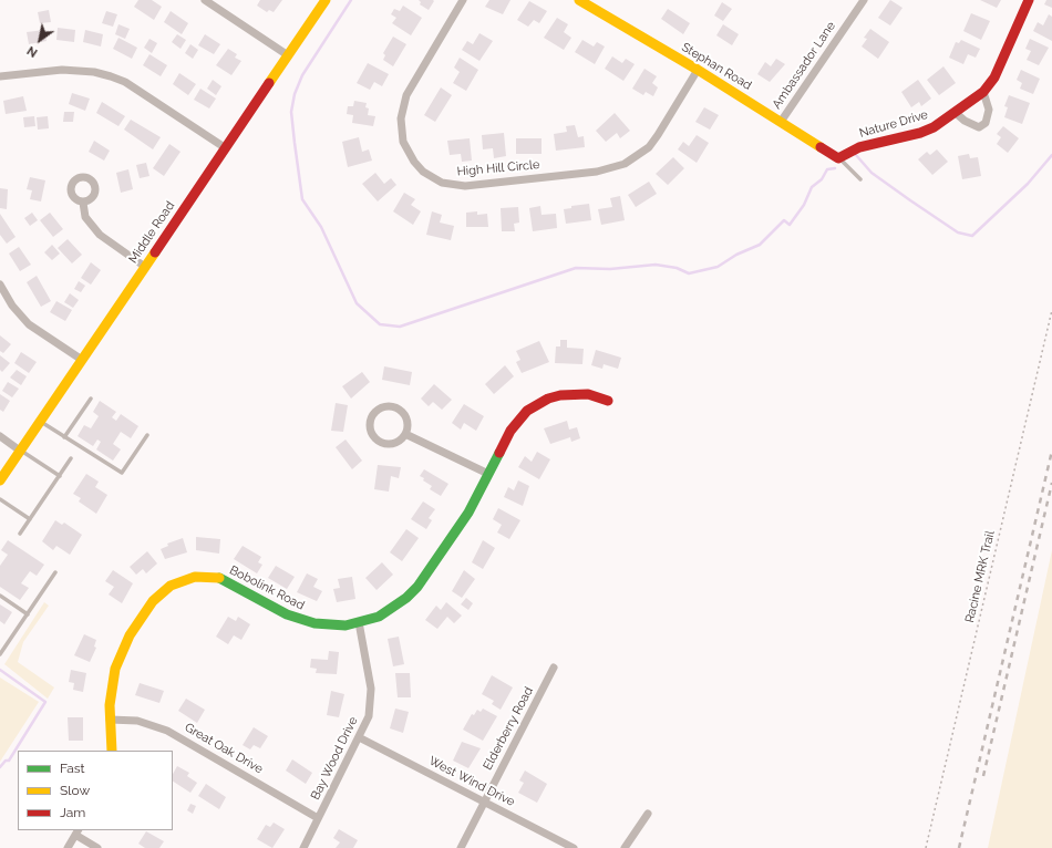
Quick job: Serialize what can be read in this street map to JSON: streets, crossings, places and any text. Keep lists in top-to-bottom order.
{
  "streets": {
    "street": [
      "Ambassador Lane",
      "Stephan Road",
      "Nature Drive",
      "High Hill Circle",
      "Middle Road",
      "Bobolink Road",
      "Elderberry Road",
      "Great Oak Drive",
      "Bay Wood Drive",
      "West Wind Drive"
    ],
    "path": ["Racine MRK Trail"]
  },
  "crossings": [
    ["Ambassador Lane", "Stephan Road"],
    ["Stephan Road", "Nature Drive"],
    ["Stephan Road", "High Hill Circle"],
    ["Bobolink Road", "Great Oak Drive"],
    ["Bobolink Road", "Bay Wood Drive"],
    ["Elderberry Road", "West Wind Drive"],
    ["Great Oak Drive", "Bay Wood Drive"],
    ["Bay Wood Drive", "West Wind Drive"]
  ],
  "legend": ["Fast", "Slow", "Jam"],
  "north": "bottom left"
}
